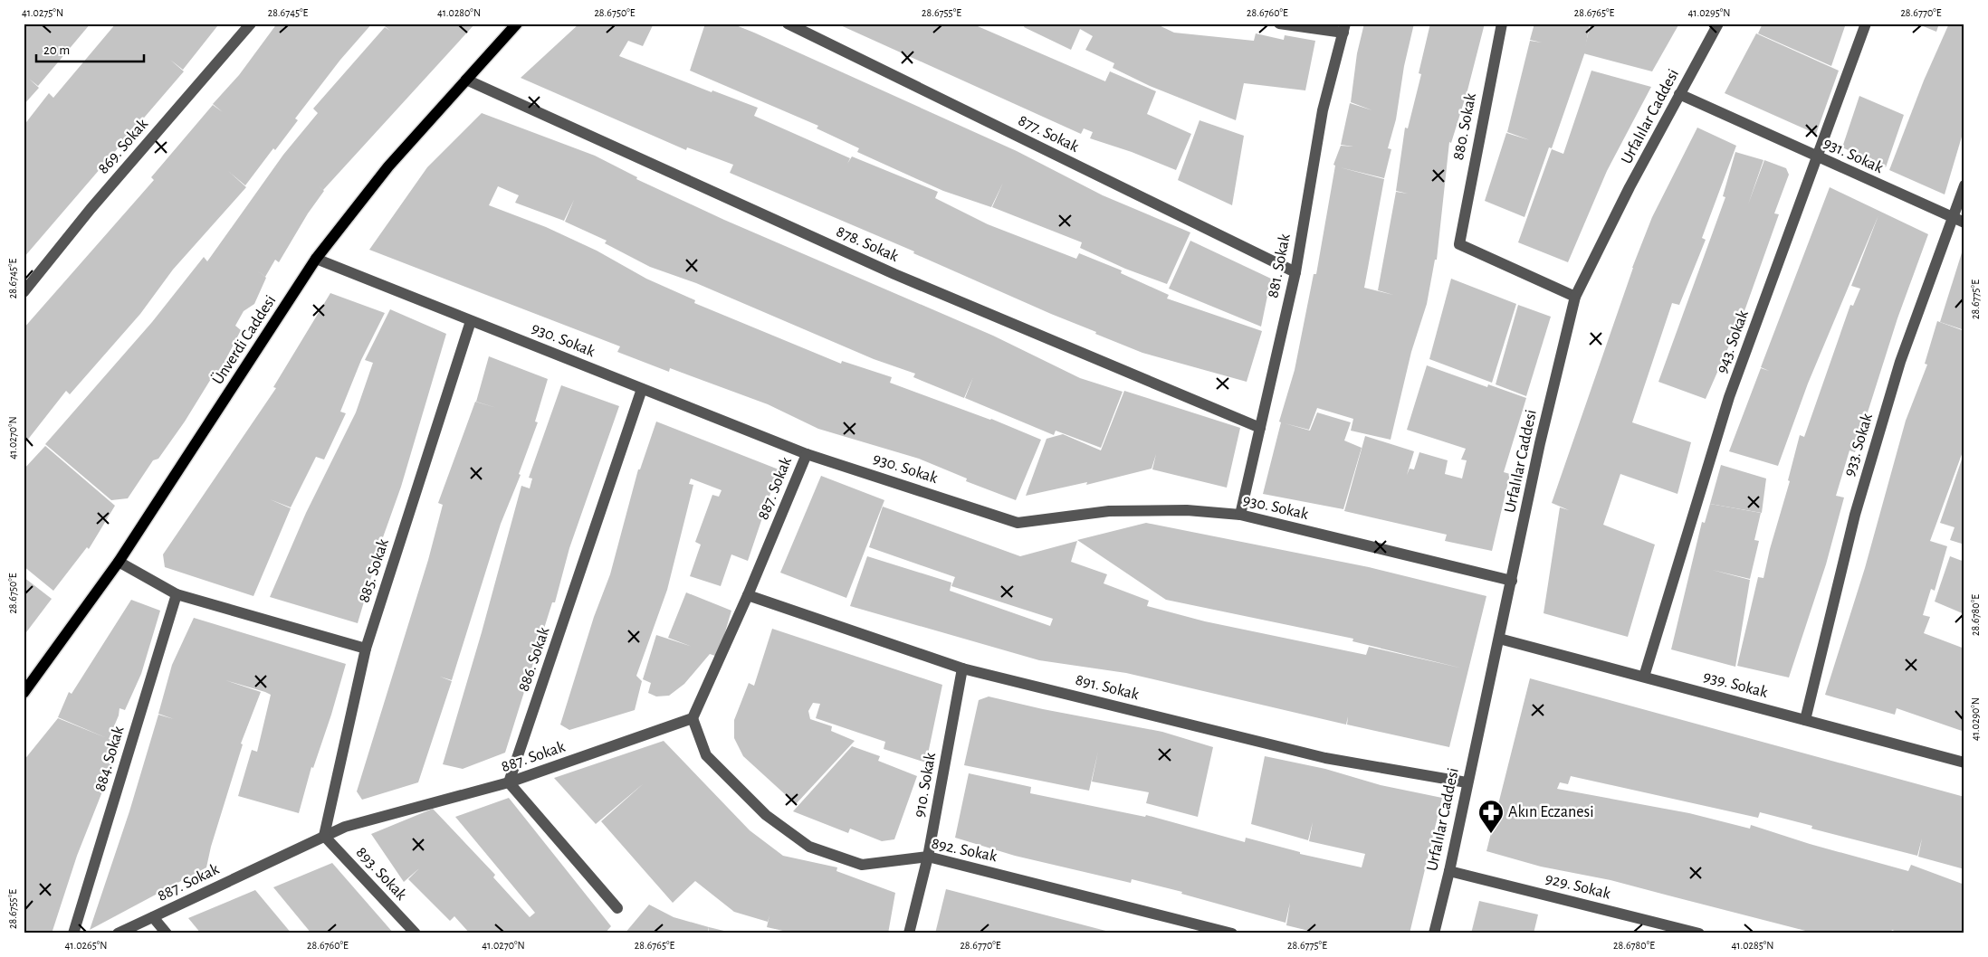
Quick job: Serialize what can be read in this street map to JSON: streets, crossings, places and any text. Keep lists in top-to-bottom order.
{
  "streets": {
    "main road": ["Ünverdi Caddesi"],
    "street": [
      "Urfalılar Caddesi",
      "880. Sokak",
      "877. Sokak",
      "869. Sokak",
      "931. Sokak",
      "878. Sokak",
      "881. Sokak",
      "930. Sokak",
      "943. Sokak",
      "933. Sokak",
      "887. Sokak",
      "885. Sokak",
      "886. Sokak",
      "939. Sokak",
      "891. Sokak",
      "884. Sokak",
      "910. Sokak",
      "892. Sokak",
      "893. Sokak",
      "929. Sokak"
    ]
  },
  "crossings": [
    ["Urfalılar Caddesi", "880. Sokak"],
    ["Urfalılar Caddesi", "931. Sokak"],
    ["Urfalılar Caddesi", "930. Sokak"],
    ["Urfalılar Caddesi", "939. Sokak"],
    ["Urfalılar Caddesi", "891. Sokak"],
    ["Urfalılar Caddesi", "929. Sokak"],
    ["877. Sokak", "881. Sokak"],
    ["931. Sokak", "943. Sokak"],
    ["931. Sokak", "933. Sokak"],
    ["878. Sokak", "881. Sokak"],
    ["878. Sokak", "Ünverdi Caddesi"],
    ["881. Sokak", "930. Sokak"],
    ["Ünverdi Caddesi", "930. Sokak"],
    ["930. Sokak", "887. Sokak"],
    ["930. Sokak", "885. Sokak"],
    ["930. Sokak", "886. Sokak"],
    ["943. Sokak", "939. Sokak"],
    ["933. Sokak", "939. Sokak"],
    ["887. Sokak", "885. Sokak"],
    ["887. Sokak", "886. Sokak"],
    ["887. Sokak", "891. Sokak"],
    ["887. Sokak", "892. Sokak"],
    ["887. Sokak", "893. Sokak"],
    ["885. Sokak", "893. Sokak"],
    ["891. Sokak", "910. Sokak"],
    ["910. Sokak", "892. Sokak"]
  ],
  "places": {
    "pharmacy": ["Akın Eczanesi"]
  },
  "scale_bar": "20 m",
  "coordinates": [
    "41.0275°N",
    "28.6745°E",
    "41.0280°N",
    "28.6750°E",
    "28.6755°E",
    "28.6760°E",
    "28.6765°E",
    "41.0295°N",
    "28.6770°E",
    "28.6775°E",
    "41.0270°N",
    "28.6780°E",
    "41.0290°N",
    "41.0265°N",
    "41.0285°N"
  ]
}
